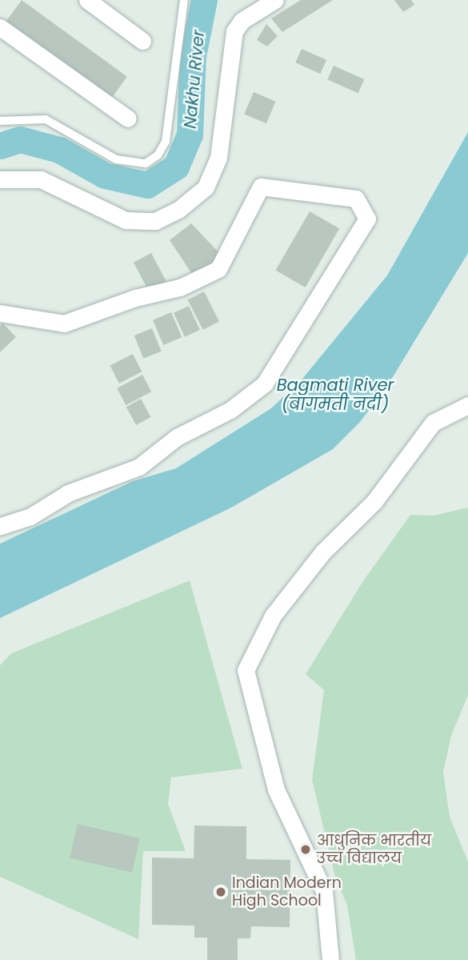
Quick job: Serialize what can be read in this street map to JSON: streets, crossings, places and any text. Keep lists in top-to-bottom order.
{
  "water": ["Nakhu River", "Bagmati River (बागमती नदी)"],
  "places": ["आधुनिक भारतीय उच्च विद्यालय", "Indian Modern High School"]
}
